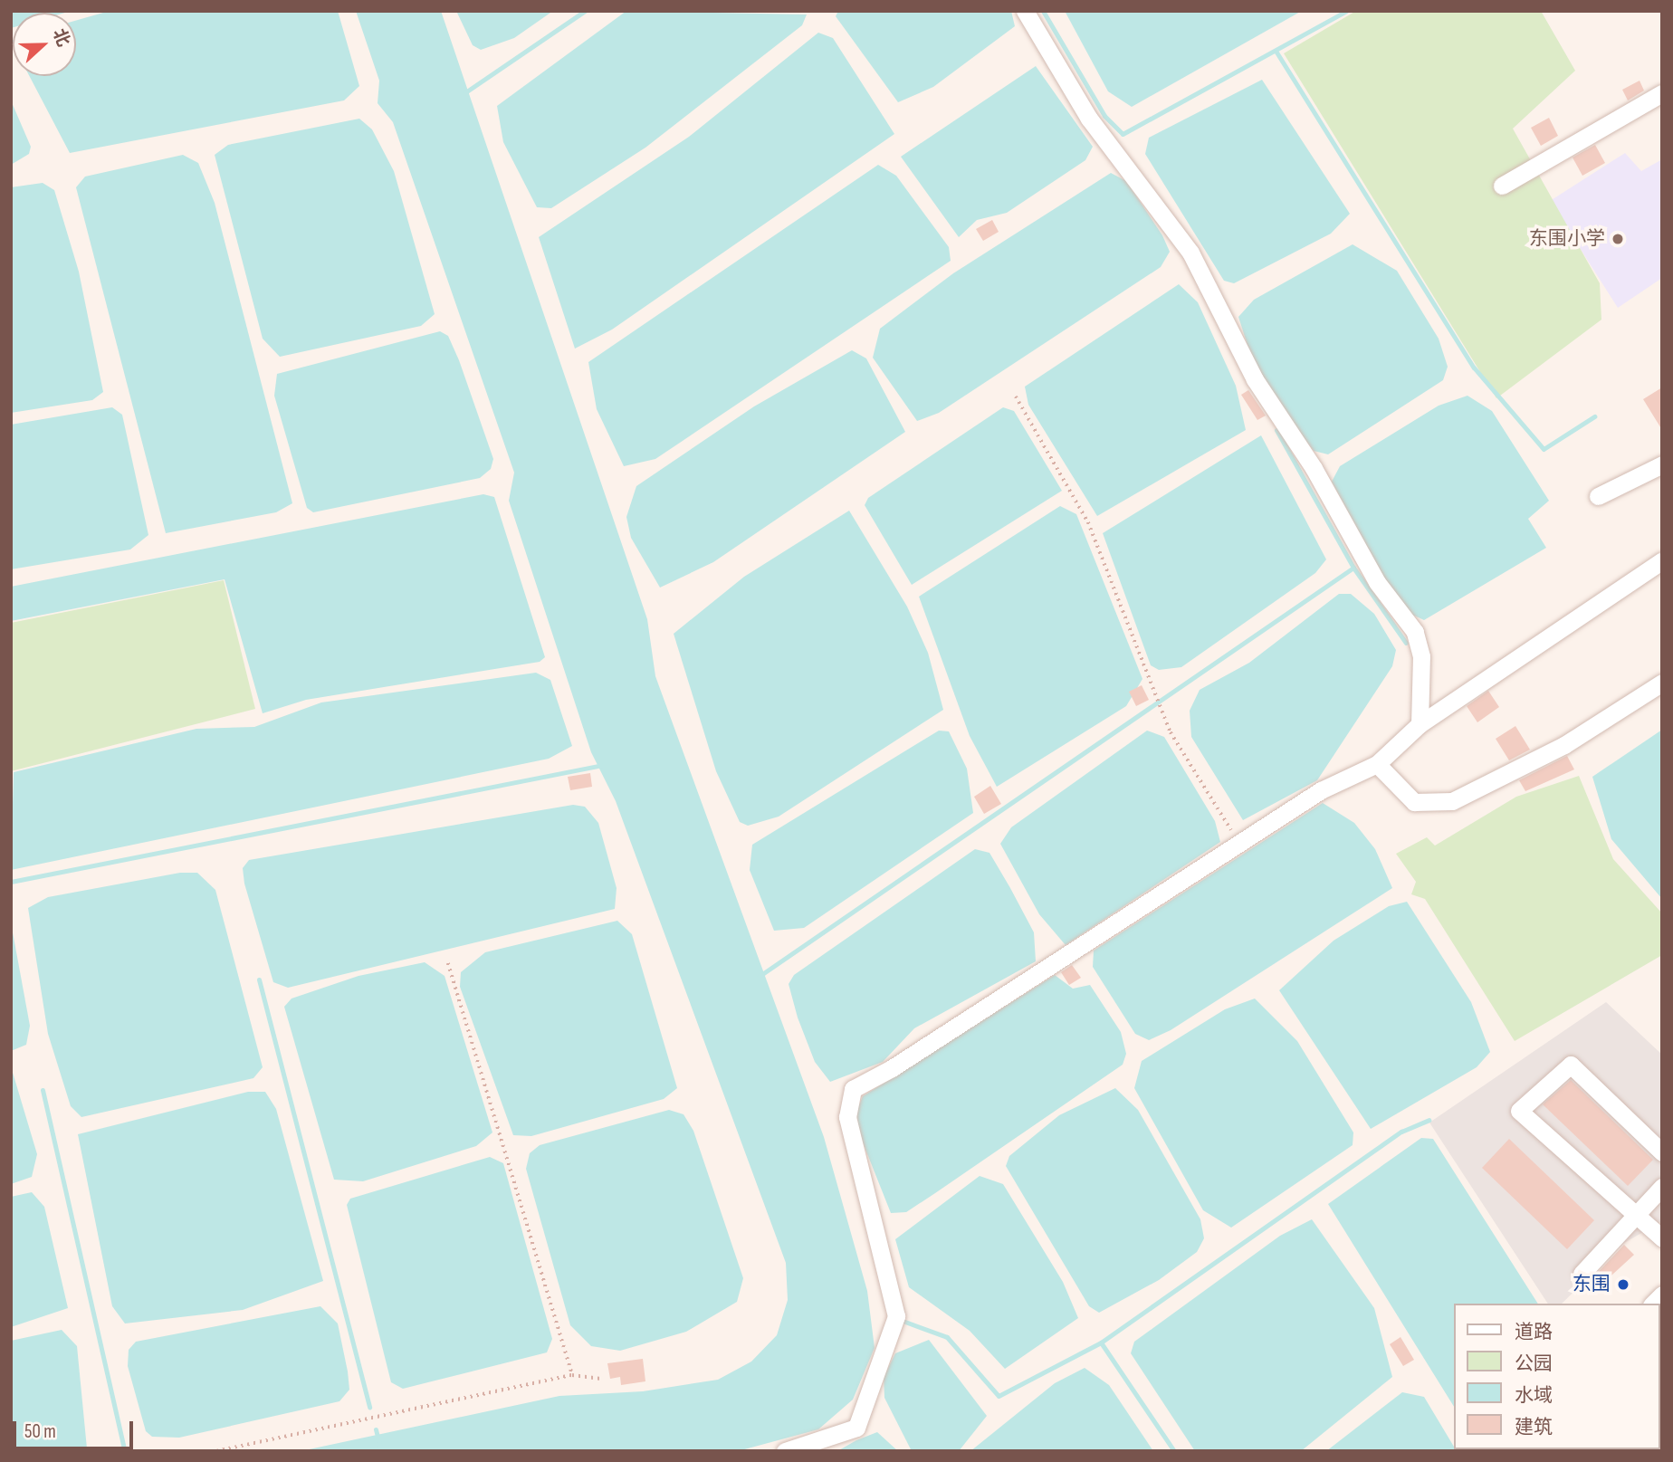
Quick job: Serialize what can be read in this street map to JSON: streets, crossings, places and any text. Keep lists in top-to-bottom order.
{
  "places": ["东围小学", "东围"],
  "legend": [
    "道路",
    "公园",
    "水域",
    "建筑"
  ],
  "scale_bar": "50 m",
  "north": "right"
}
